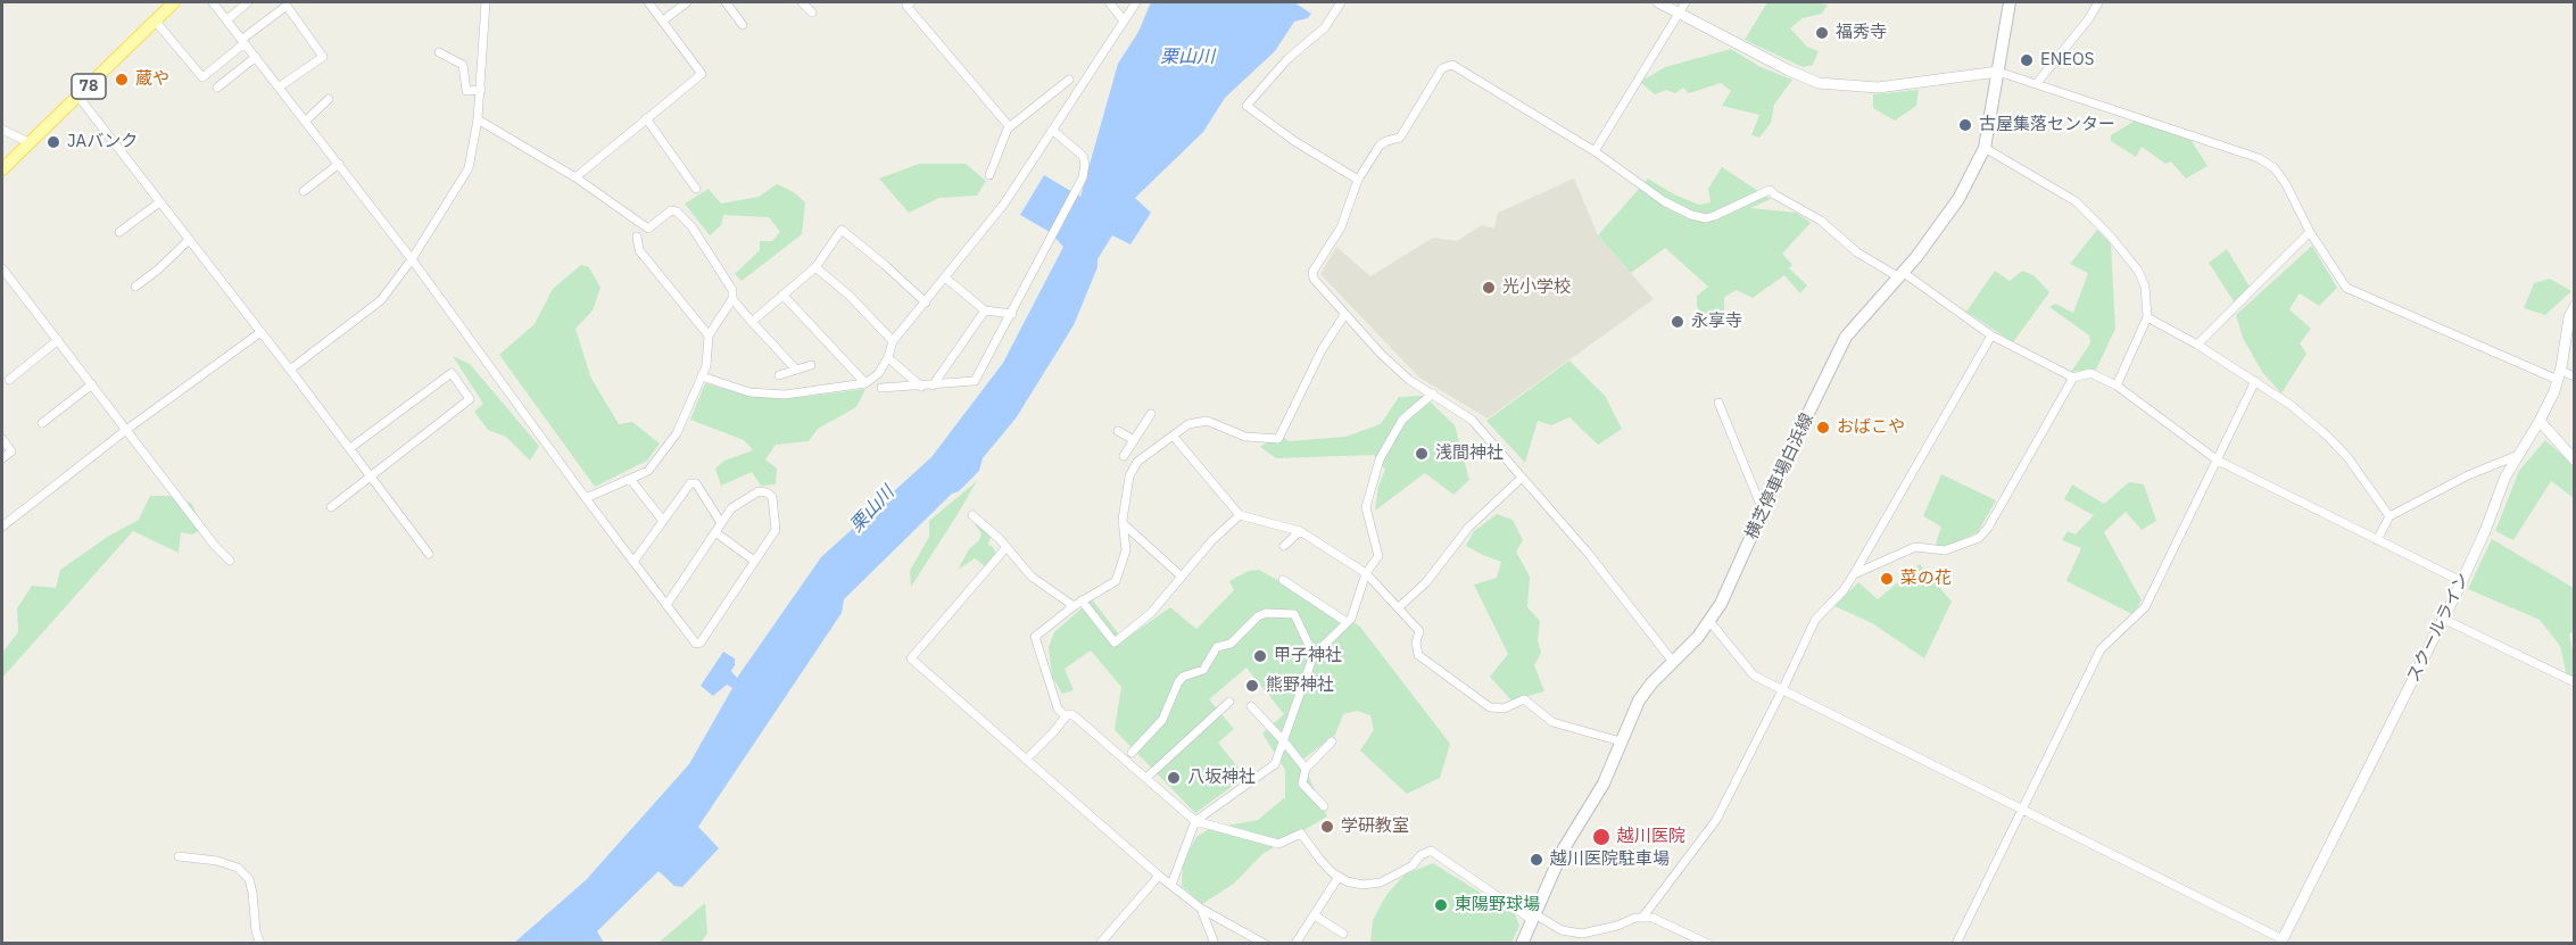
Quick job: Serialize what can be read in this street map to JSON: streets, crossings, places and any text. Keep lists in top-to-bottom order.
{
  "streets": {
    "main road": ["78", "横芝停車場白浜線"],
    "street": ["スクールライン"]
  },
  "water": ["栗山川"],
  "places": [
    "福秀寺",
    "ENEOS",
    "蔵や",
    "古屋集落センター",
    "JAバンク",
    "光小学校",
    "永享寺",
    "おばこや",
    "浅間神社",
    "菜の花",
    "甲子神社",
    "熊野神社",
    "八坂神社",
    "学研教室",
    "越川医院",
    "越川医院駐車場",
    "東陽野球場"
  ]
}
